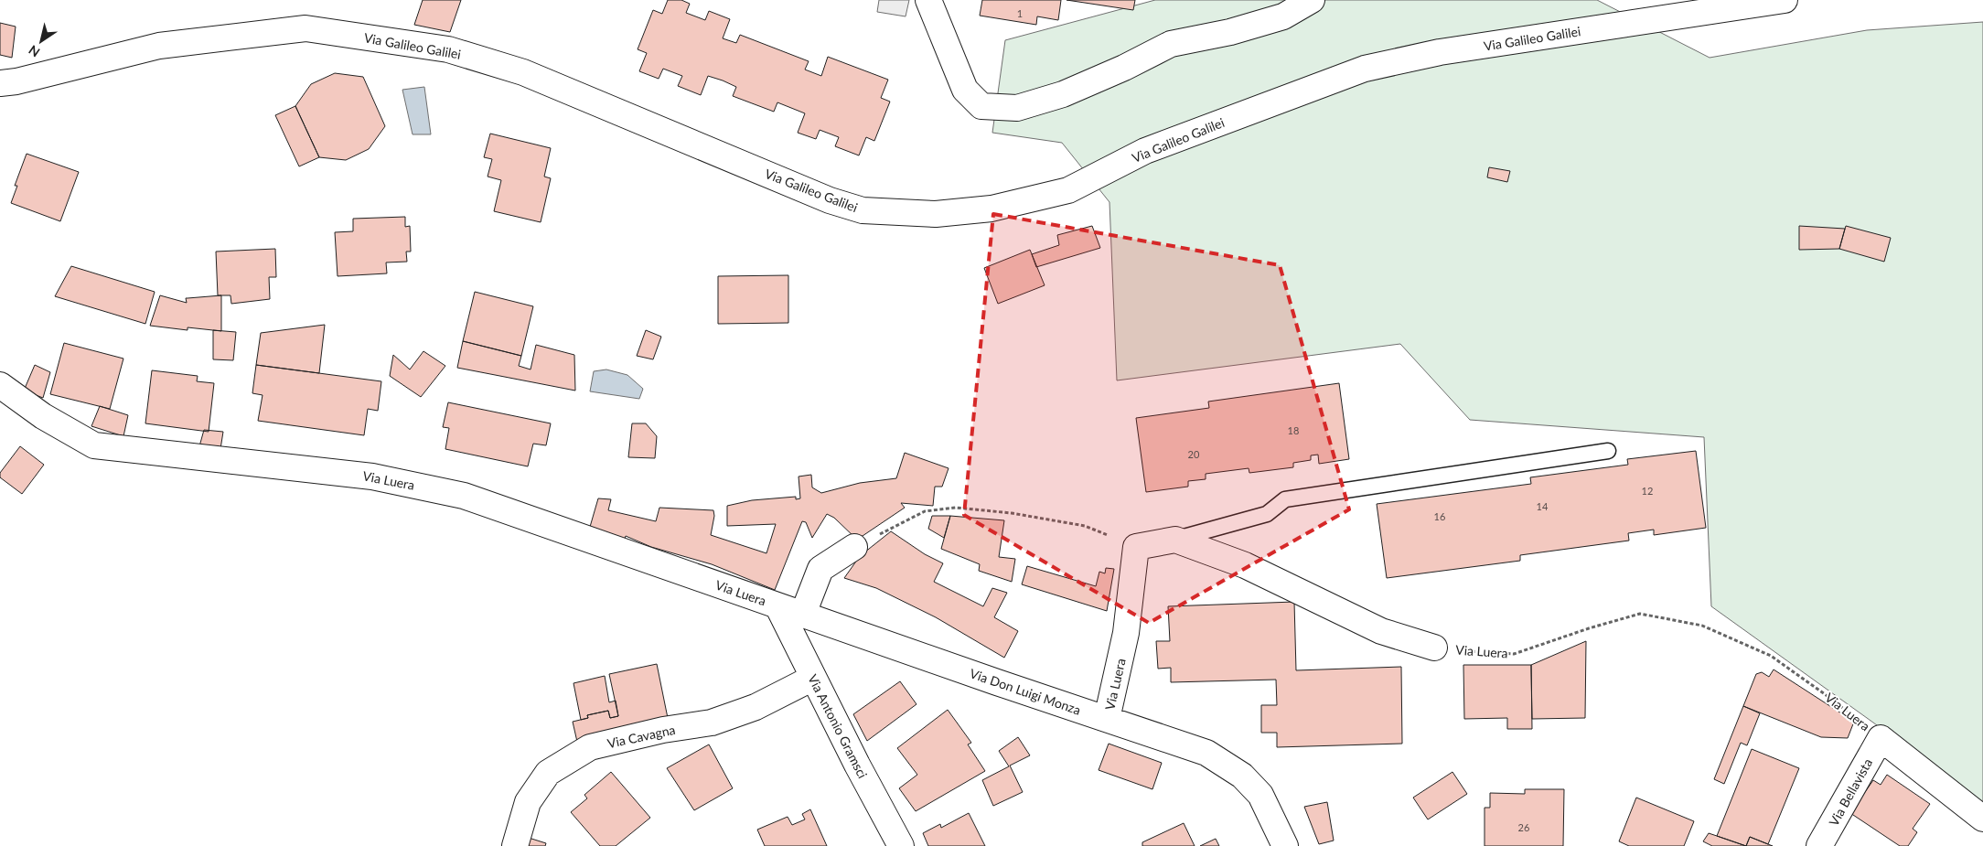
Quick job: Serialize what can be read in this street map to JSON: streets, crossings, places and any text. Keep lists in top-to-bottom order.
{
  "streets": {
    "street": [
      "Via Galileo Galilei",
      "Via Luera",
      "Via Don Luigi Monza",
      "Via Antonio Gramsci",
      "Via Cavagna",
      "Via Bellavista"
    ]
  },
  "crossings": [
    ["Via Luera", "Via Don Luigi Monza"],
    ["Via Luera", "Via Antonio Gramsci"],
    ["Via Luera", "Via Bellavista"],
    ["Via Don Luigi Monza", "Via Antonio Gramsci"],
    ["Via Antonio Gramsci", "Via Cavagna"]
  ],
  "house_numbers": [
    "1",
    "18",
    "20",
    "12",
    "14",
    "16",
    "26"
  ],
  "north": "bottom left"
}
